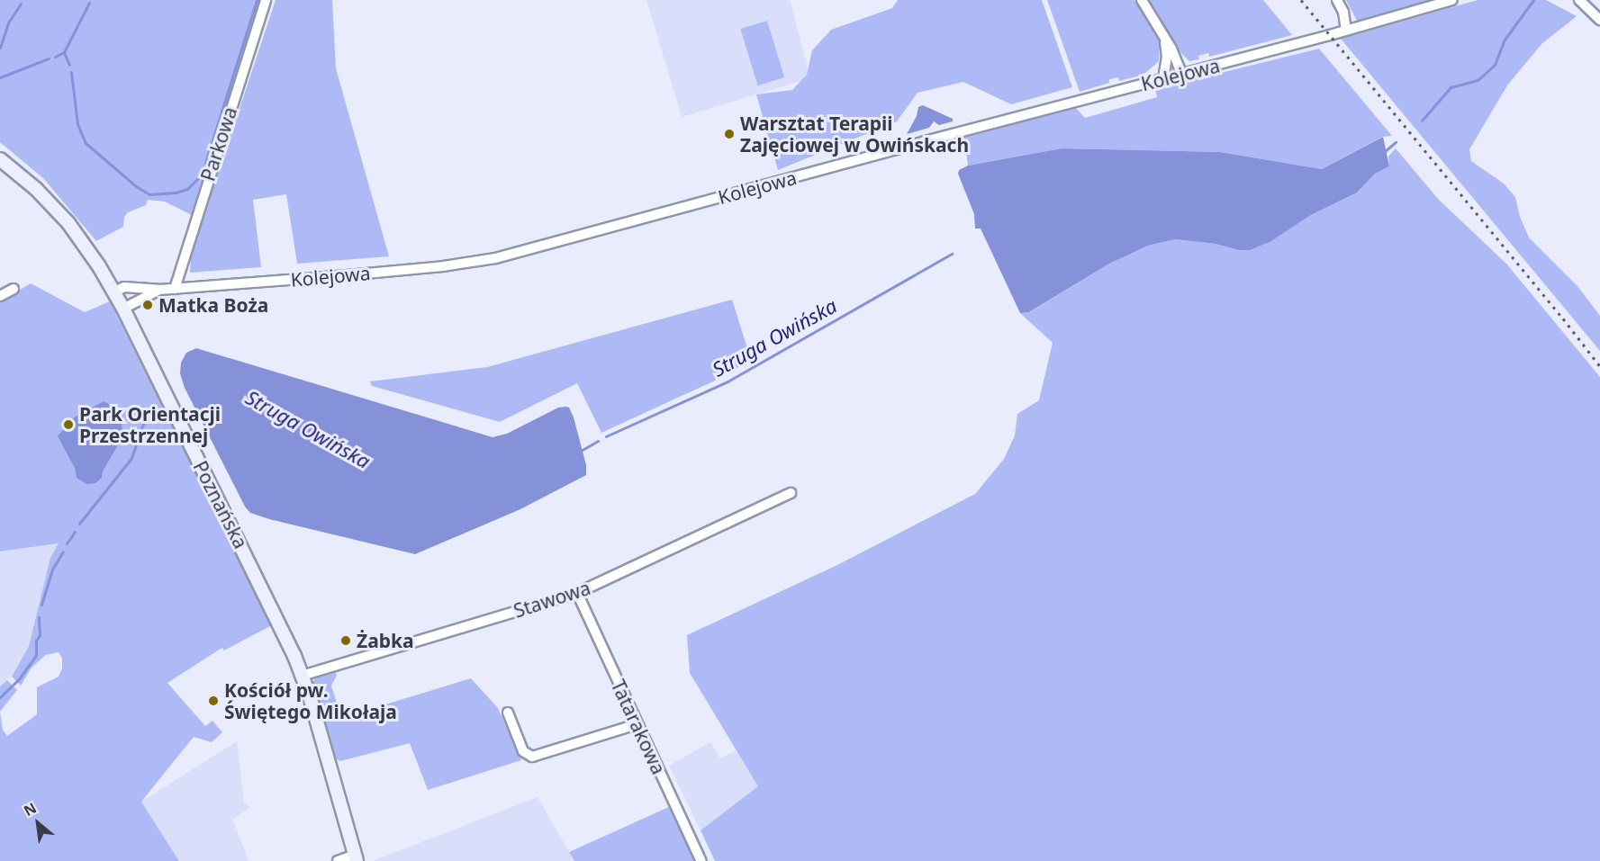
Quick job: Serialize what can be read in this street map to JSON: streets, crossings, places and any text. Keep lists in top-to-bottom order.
{
  "streets": {
    "main road": ["Poznańska"],
    "street": [
      "Kolejowa",
      "Parkowa",
      "Stawowa",
      "Tatarakowa"
    ]
  },
  "crossings": [
    ["Kolejowa", "Parkowa"],
    ["Kolejowa", "Poznańska"],
    ["Poznańska", "Stawowa"],
    ["Stawowa", "Tatarakowa"]
  ],
  "water": ["Struga Owińska"],
  "places": [
    "Warsztat Terapii Zajęciowej w Owińskach",
    "Matka Boża",
    "Park Orientacji Przestrzennej",
    "Żabka",
    "Kościół pw. Świętego Mikołaja"
  ],
  "north": "top left"
}
